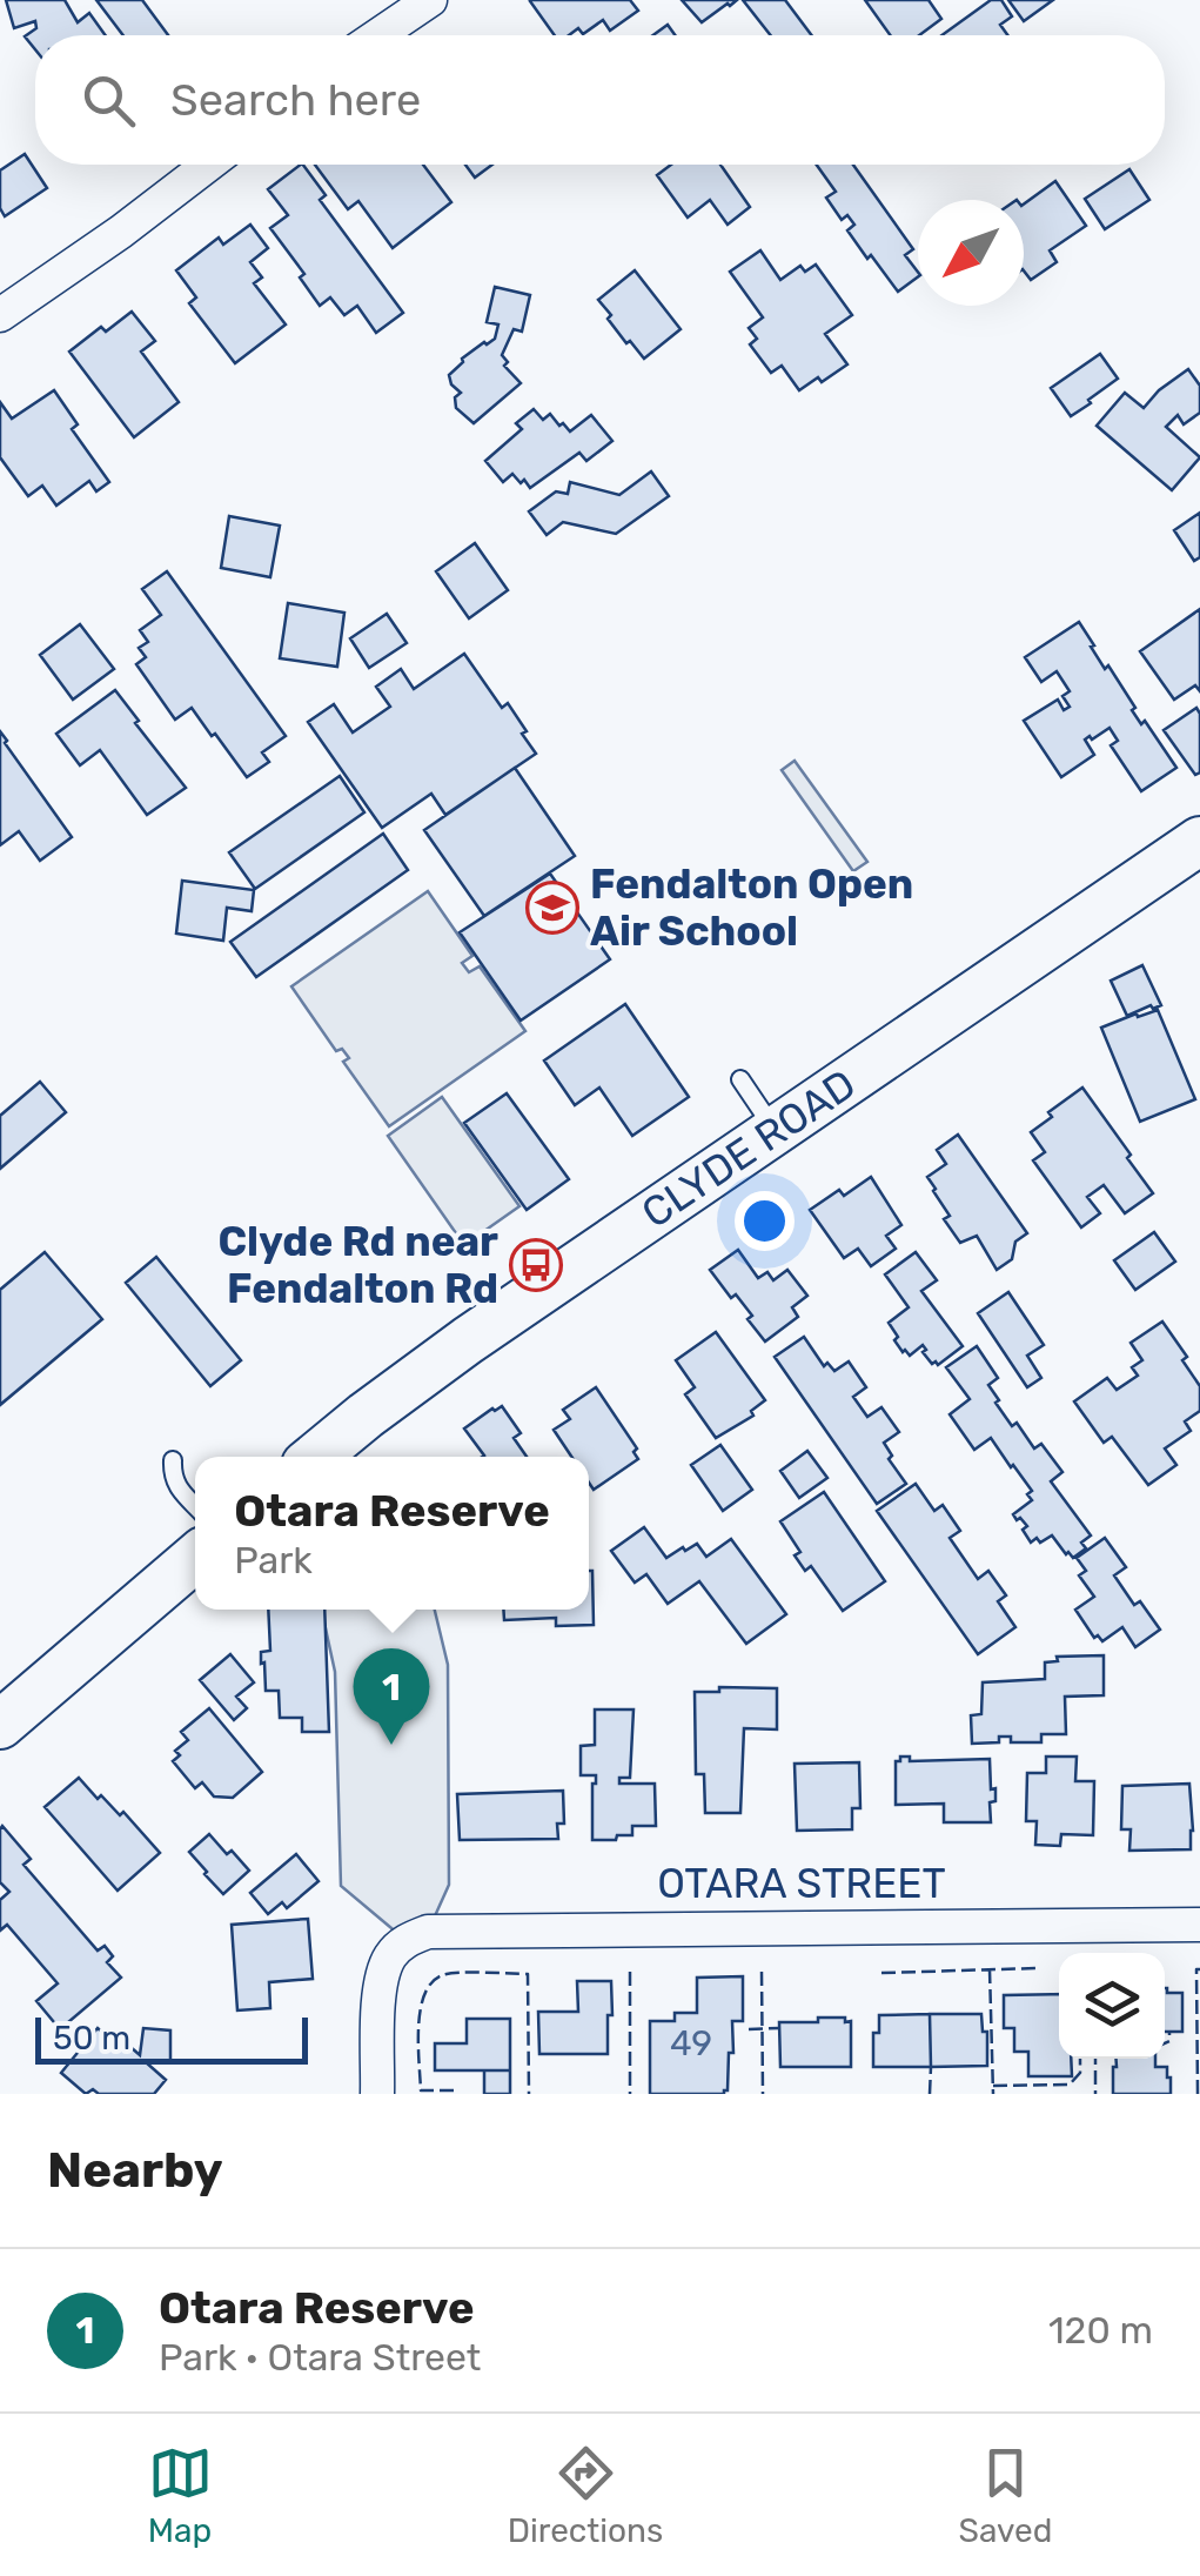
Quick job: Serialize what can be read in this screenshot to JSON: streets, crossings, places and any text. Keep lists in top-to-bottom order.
{
  "streets": {
    "street": ["CLYDE ROAD", "OTARA STREET"]
  },
  "places": {
    "school or university": ["Fendalton Open Air School"],
    "bus stop": ["Clyde Rd near Fendalton Rd"]
  },
  "house_numbers": ["49"],
  "scale_bar": "50 m",
  "north": "bottom left",
  "page": {
    "search": "Search here",
    "popup": ["Otara Reserve", "Park"],
    "pins": "1",
    "scale": "50 m",
    "heading": "Nearby",
    "list": [
      {
        "mark": "1",
        "name": "Otara Reserve",
        "note": "Park · Otara Street",
        "value": "120 m"
      }
    ],
    "nav": ["Map", "Directions", "Saved"]
  }
}
